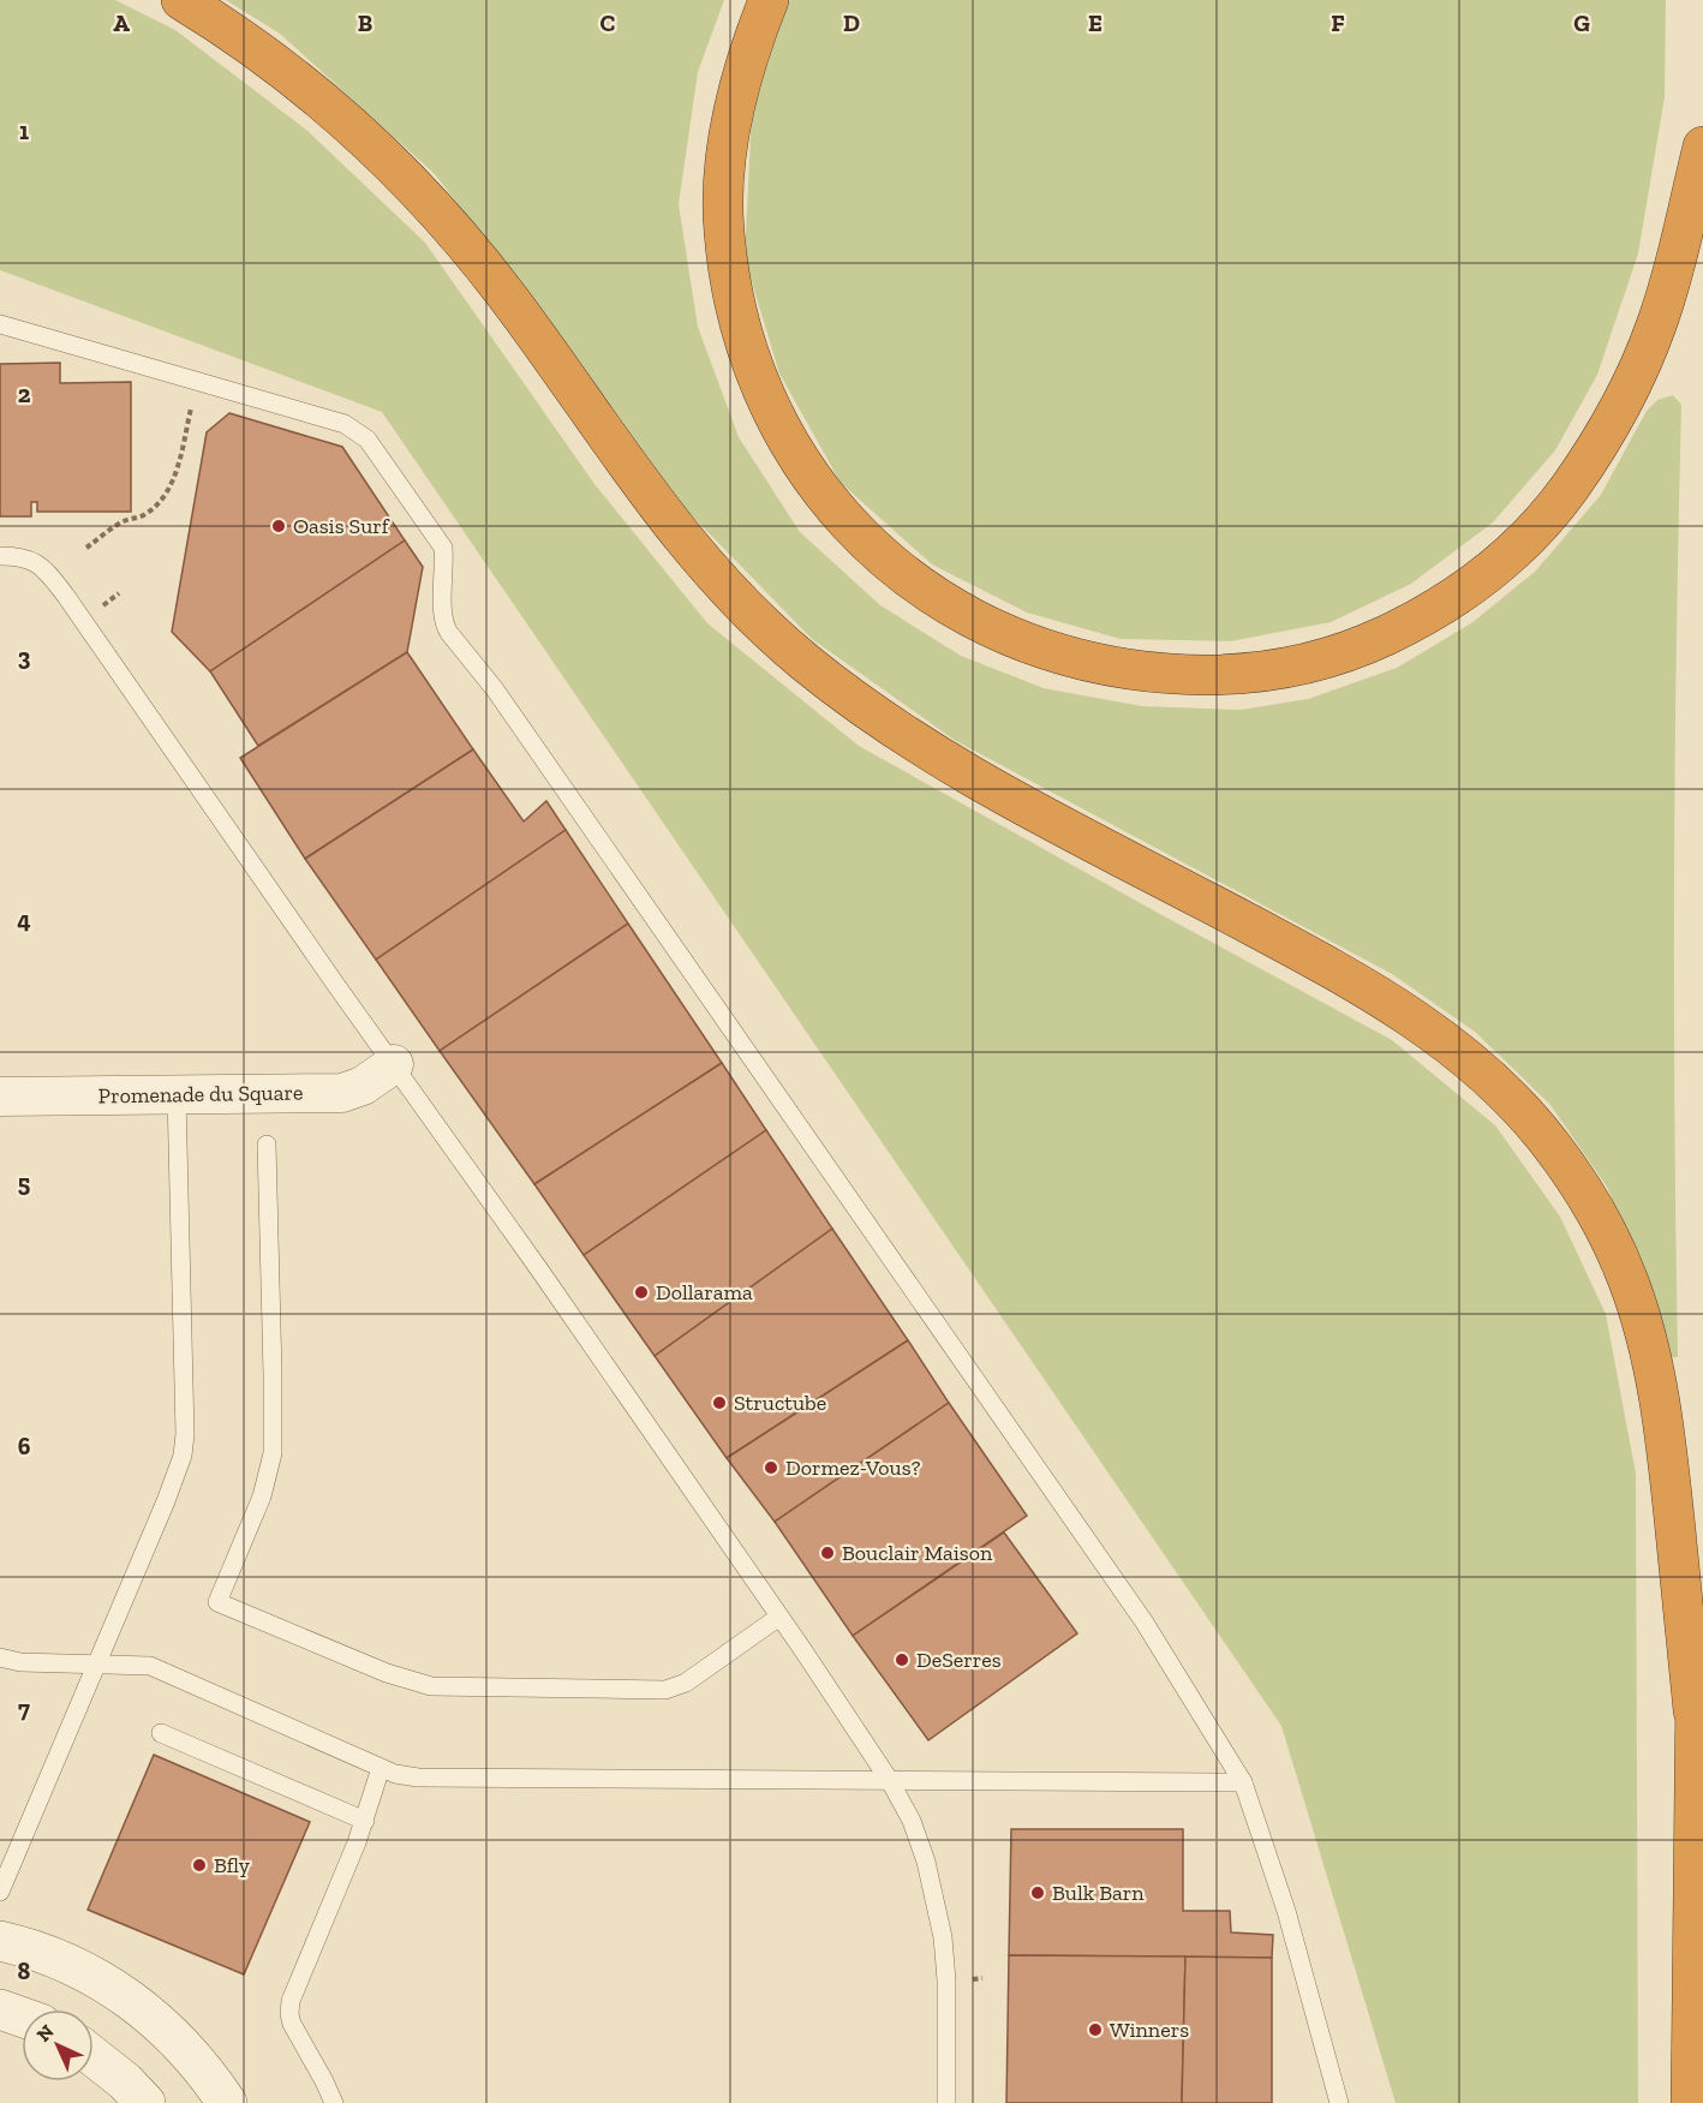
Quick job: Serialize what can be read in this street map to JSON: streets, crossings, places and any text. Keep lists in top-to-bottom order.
{
  "streets": {
    "street": ["Promenade du Square"]
  },
  "places": [
    "Oasis Surf",
    "Dollarama",
    "Structube",
    "Dormez-Vous?",
    "Bouclair Maison",
    "DeSerres",
    "Bfly",
    "Bulk Barn",
    "Winners"
  ],
  "north": "top left",
  "grid": {
    "columns": [
      "A",
      "B",
      "C",
      "D",
      "E",
      "F",
      "G"
    ],
    "rows": [
      "1",
      "2",
      "3",
      "4",
      "5",
      "6",
      "7",
      "8"
    ]
  }
}
